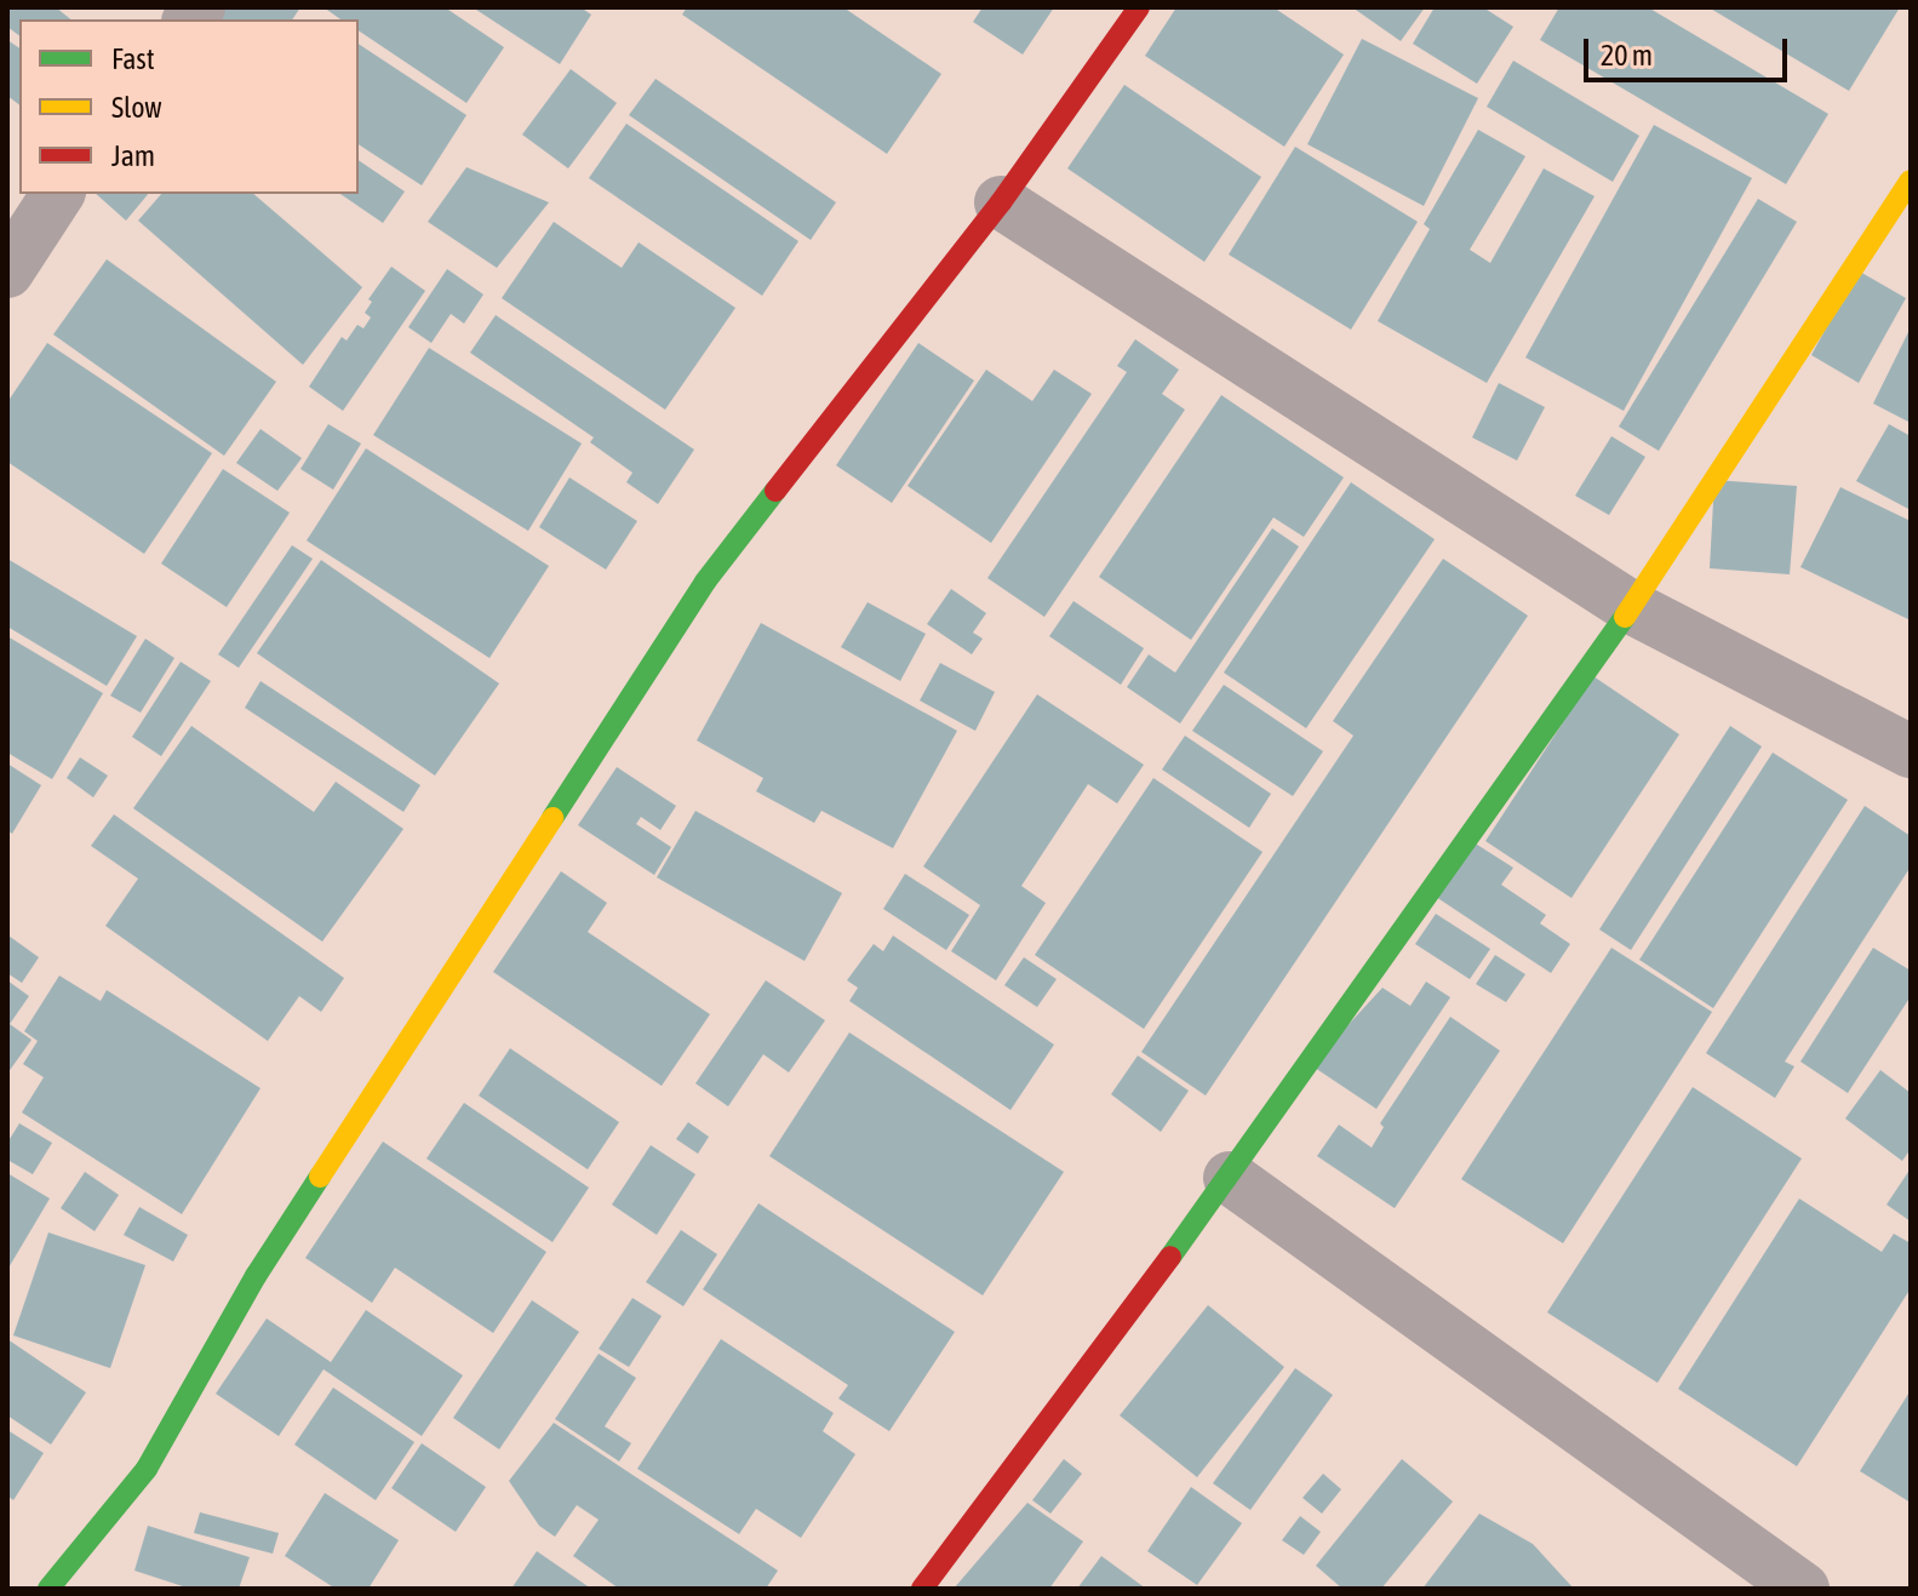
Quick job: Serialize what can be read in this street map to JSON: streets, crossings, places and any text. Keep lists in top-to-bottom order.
{
  "legend": ["Fast", "Slow", "Jam"],
  "scale_bar": "20 m"
}
